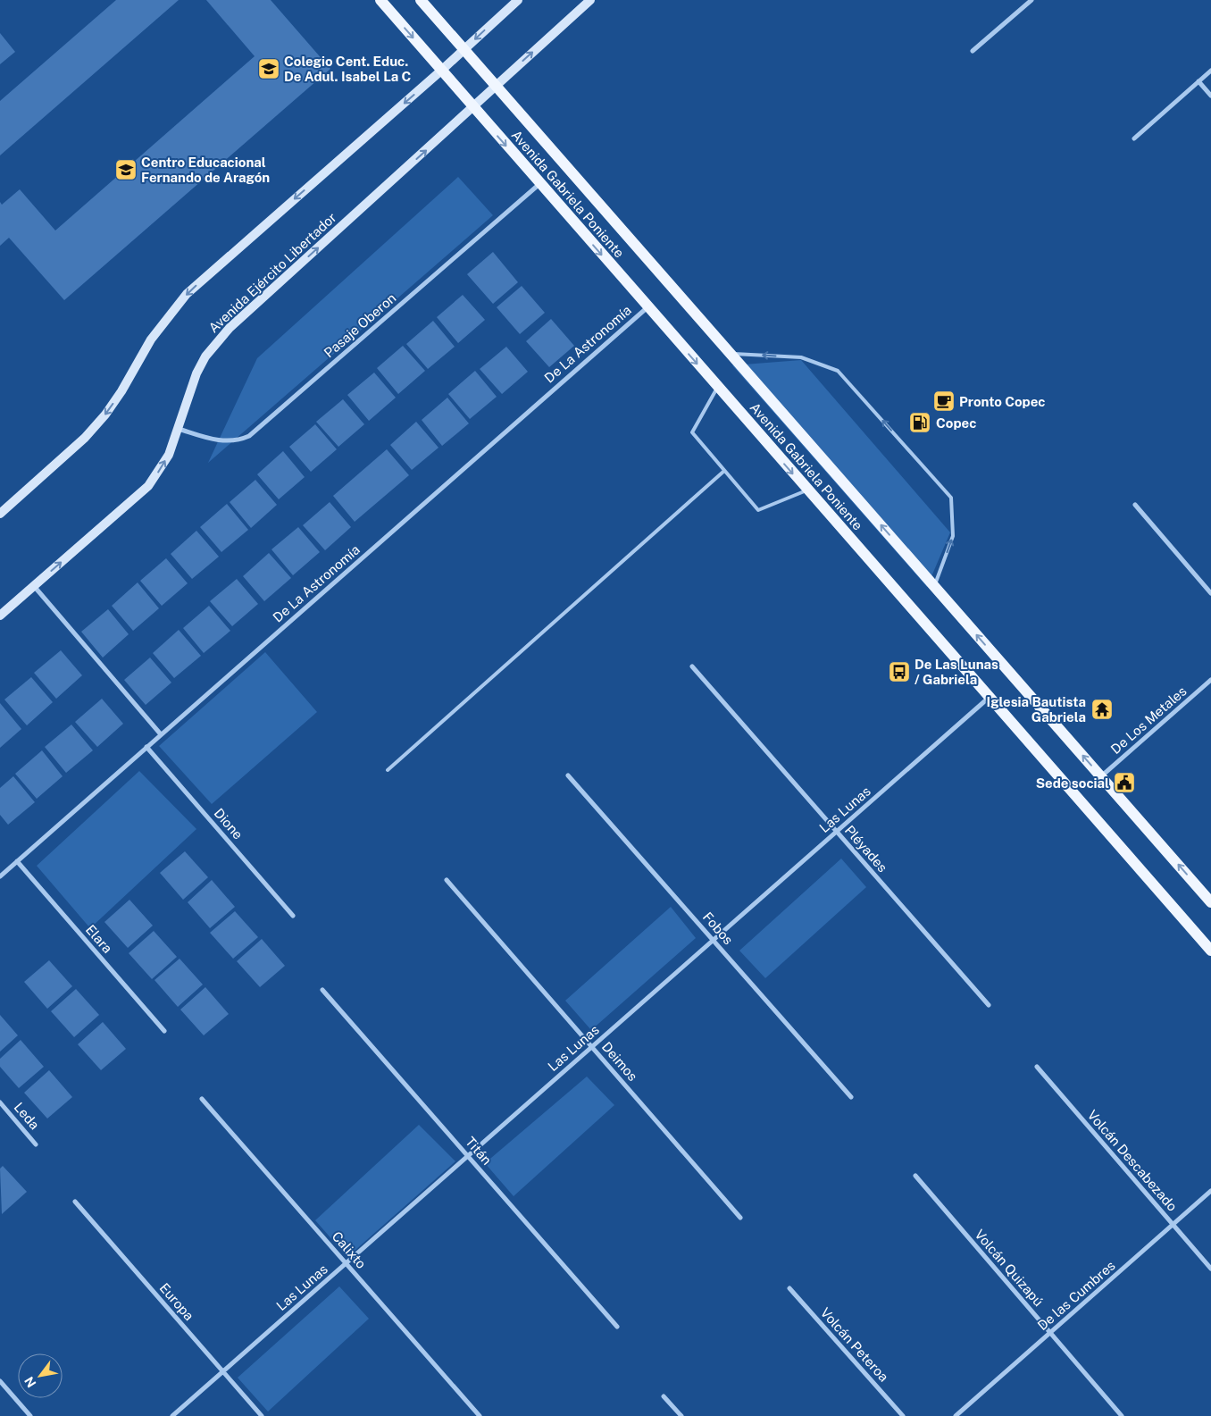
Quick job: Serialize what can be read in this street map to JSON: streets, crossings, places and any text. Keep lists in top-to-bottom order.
{
  "streets": {
    "main road": ["Avenida Gabriela Poniente", "Avenida Ejército Libertador"],
    "street": [
      "Pasaje Oberon",
      "De La Astronomía",
      "De Los Metales",
      "Las Lunas",
      "Dione",
      "Pléyades",
      "Fobos",
      "Elara",
      "Deimos",
      "Leda",
      "Titán",
      "Volcán Descabezado",
      "Calixto",
      "Volcán Quizapú",
      "De las Cumbres",
      "Europa",
      "Volcán Peteroa"
    ]
  },
  "crossings": [
    ["Avenida Gabriela Poniente", "Avenida Ejército Libertador"],
    ["Avenida Gabriela Poniente", "Pasaje Oberon"],
    ["Avenida Gabriela Poniente", "De La Astronomía"],
    ["Avenida Gabriela Poniente", "De Los Metales"],
    ["Avenida Gabriela Poniente", "Las Lunas"],
    ["Avenida Ejército Libertador", "Pasaje Oberon"],
    ["De La Astronomía", "Dione"],
    ["De La Astronomía", "Elara"],
    ["Las Lunas", "Pléyades"],
    ["Las Lunas", "Fobos"],
    ["Las Lunas", "Deimos"],
    ["Las Lunas", "Titán"],
    ["Las Lunas", "Calixto"],
    ["Las Lunas", "Europa"],
    ["Volcán Descabezado", "De las Cumbres"],
    ["Volcán Quizapú", "De las Cumbres"]
  ],
  "places": {
    "school or university": ["Colegio Cent. Educ. De Adul. Isabel La C", "Centro Educacional Fernando de Aragón"],
    "cafe": ["Pronto Copec"],
    "fuel station": ["Copec"],
    "bus stop": ["De Las Lunas / Gabriela"],
    "temple": ["Iglesia Bautista Gabriela"],
    "public building": ["Sede social"]
  },
  "north": "bottom left"
}
